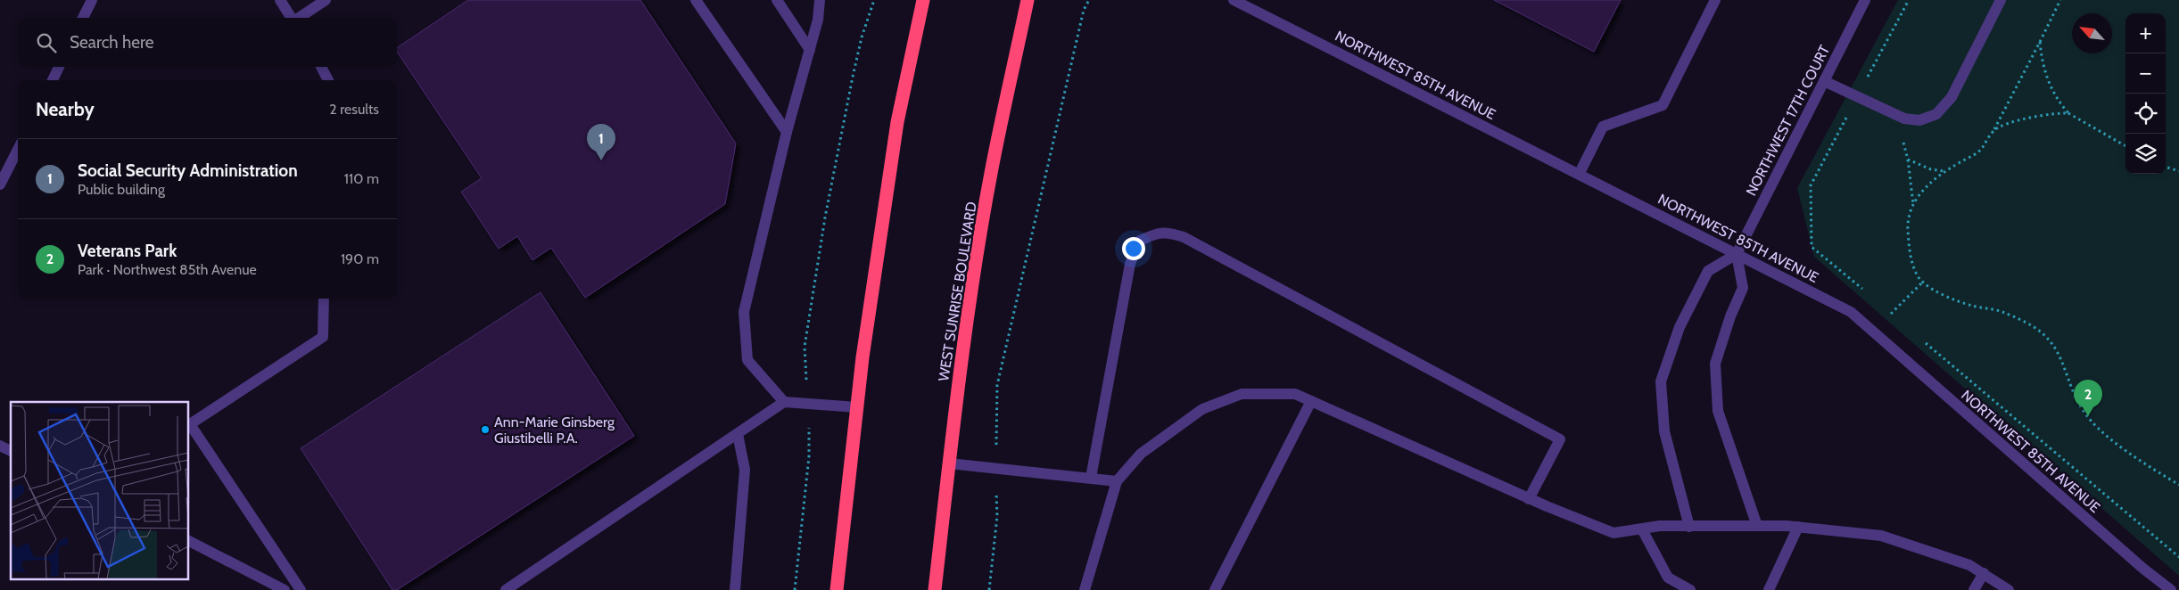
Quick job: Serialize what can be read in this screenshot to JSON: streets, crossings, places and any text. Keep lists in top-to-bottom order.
{
  "streets": {
    "highway": ["WEST SUNRISE BOULEVARD"],
    "street": ["NORTHWEST 85TH AVENUE", "NORTHWEST 17TH COURT"]
  },
  "crossings": [
    ["NORTHWEST 85TH AVENUE", "NORTHWEST 17TH COURT"]
  ],
  "places": ["Ann-Marie Ginsberg Giustibelli P.A."],
  "north": "top left",
  "page": {
    "map_buttons": ["+", "−"],
    "search": "Search here",
    "heading": ["Nearby", "2 results"],
    "pins": ["1", "2"],
    "list": [
      {
        "mark": "1",
        "name": "Social Security Administration",
        "note": "Public building",
        "value": "110 m"
      },
      {
        "mark": "2",
        "name": "Veterans Park",
        "note": "Park · Northwest 85th Avenue",
        "value": "190 m"
      }
    ]
  }
}
